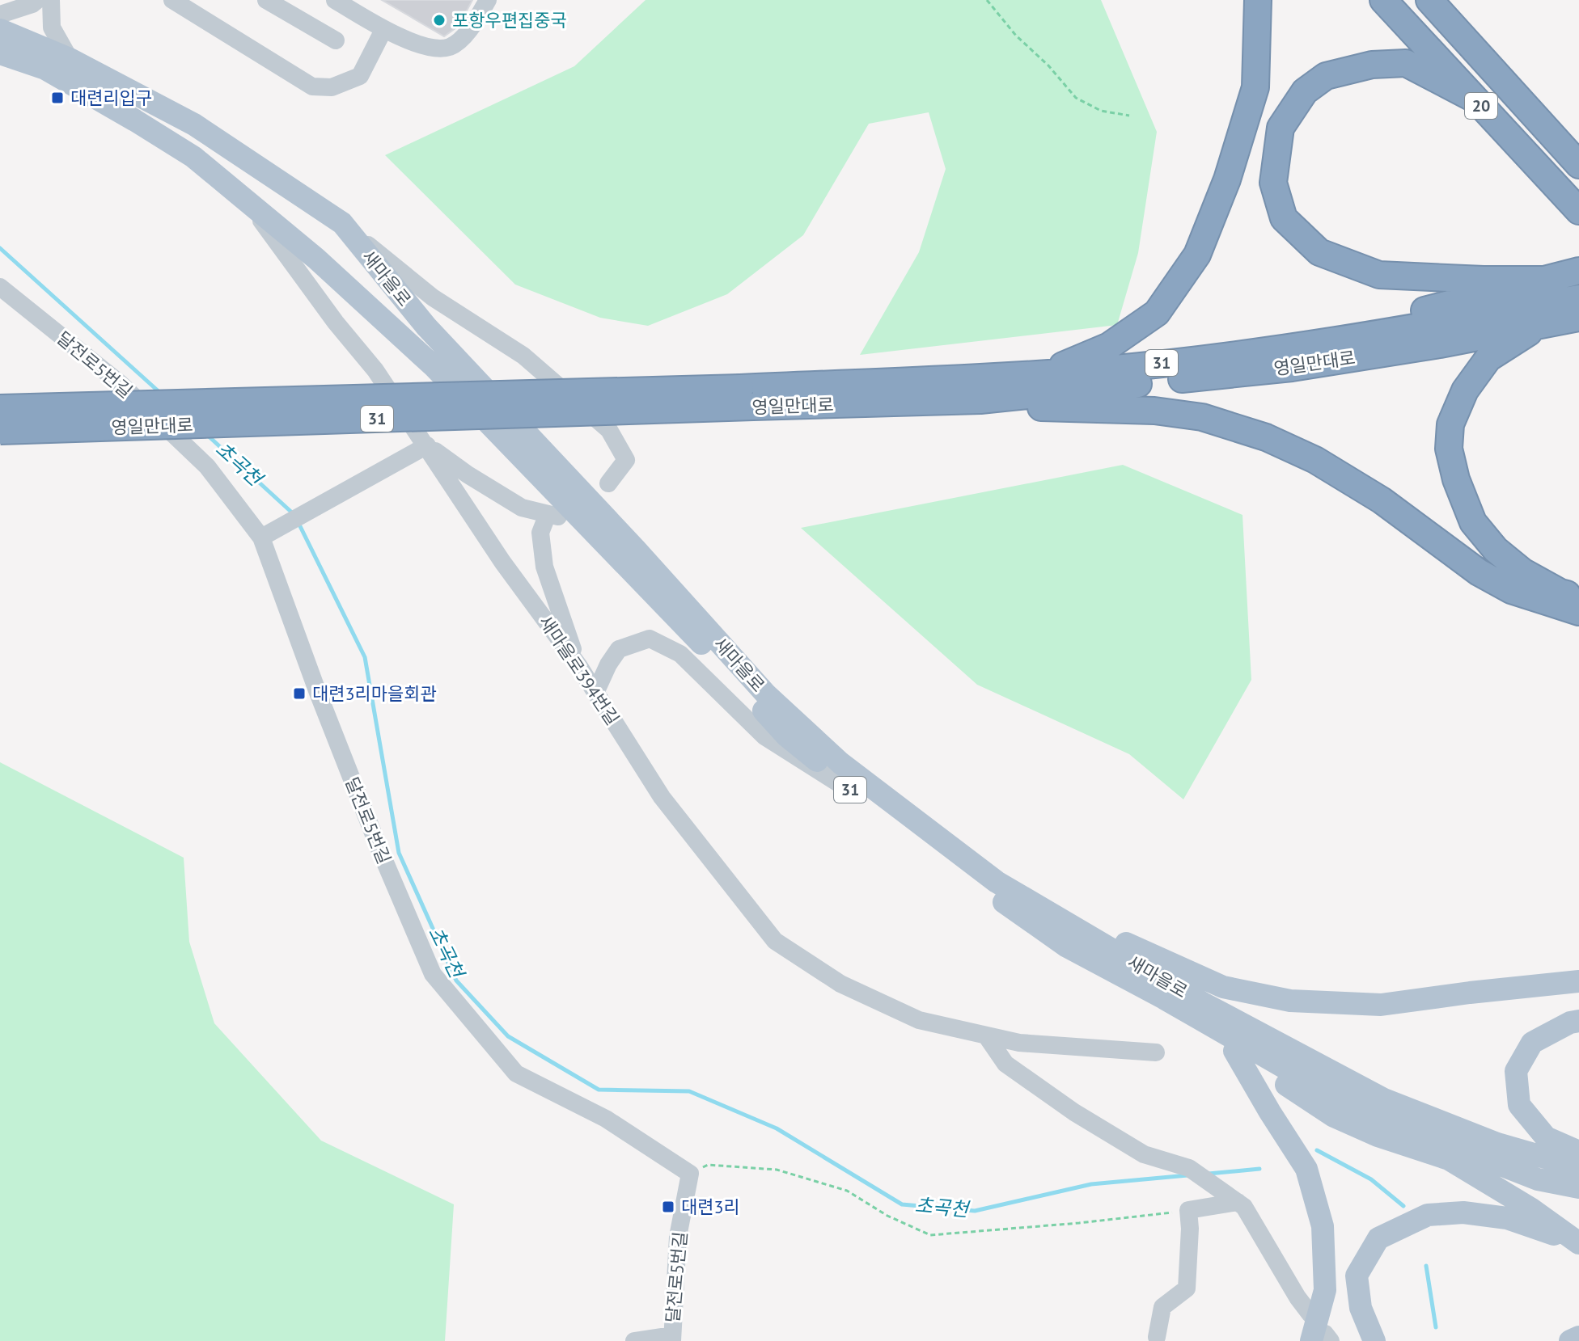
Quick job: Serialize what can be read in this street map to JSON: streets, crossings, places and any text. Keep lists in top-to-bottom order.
{
  "streets": {
    "highway": ["20", "31", "영일만대로"],
    "main road": ["새마을로"],
    "street": ["달전로5번길", "새마을로394번길"]
  },
  "crossings": [
    ["새마을로", "새마을로394번길"]
  ],
  "water": ["초곡천"],
  "places": {
    "other": ["포항우편집중국"],
    "transit": ["대련리입구", "대련3리마을회관", "대련3리"]
  }
}
